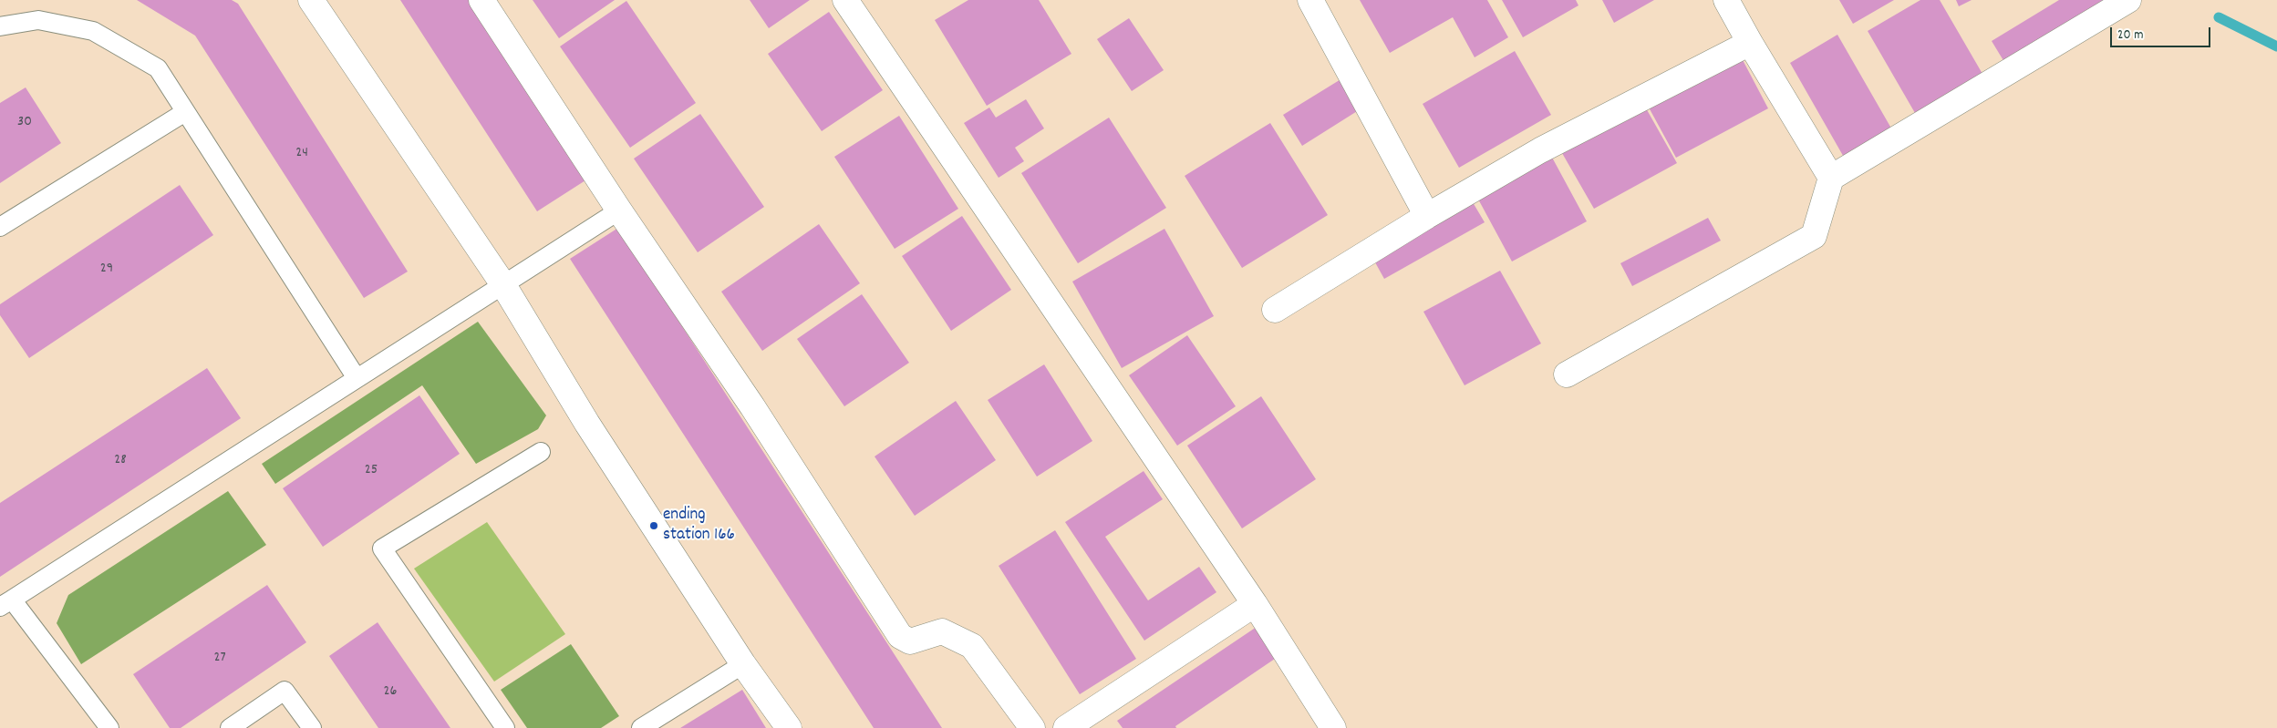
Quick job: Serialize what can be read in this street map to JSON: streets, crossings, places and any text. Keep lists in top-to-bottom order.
{
  "places": ["ending station 166"],
  "house_numbers": [
    "30",
    "24",
    "29",
    "28",
    "25",
    "27",
    "26"
  ],
  "scale_bar": "20 m"
}
